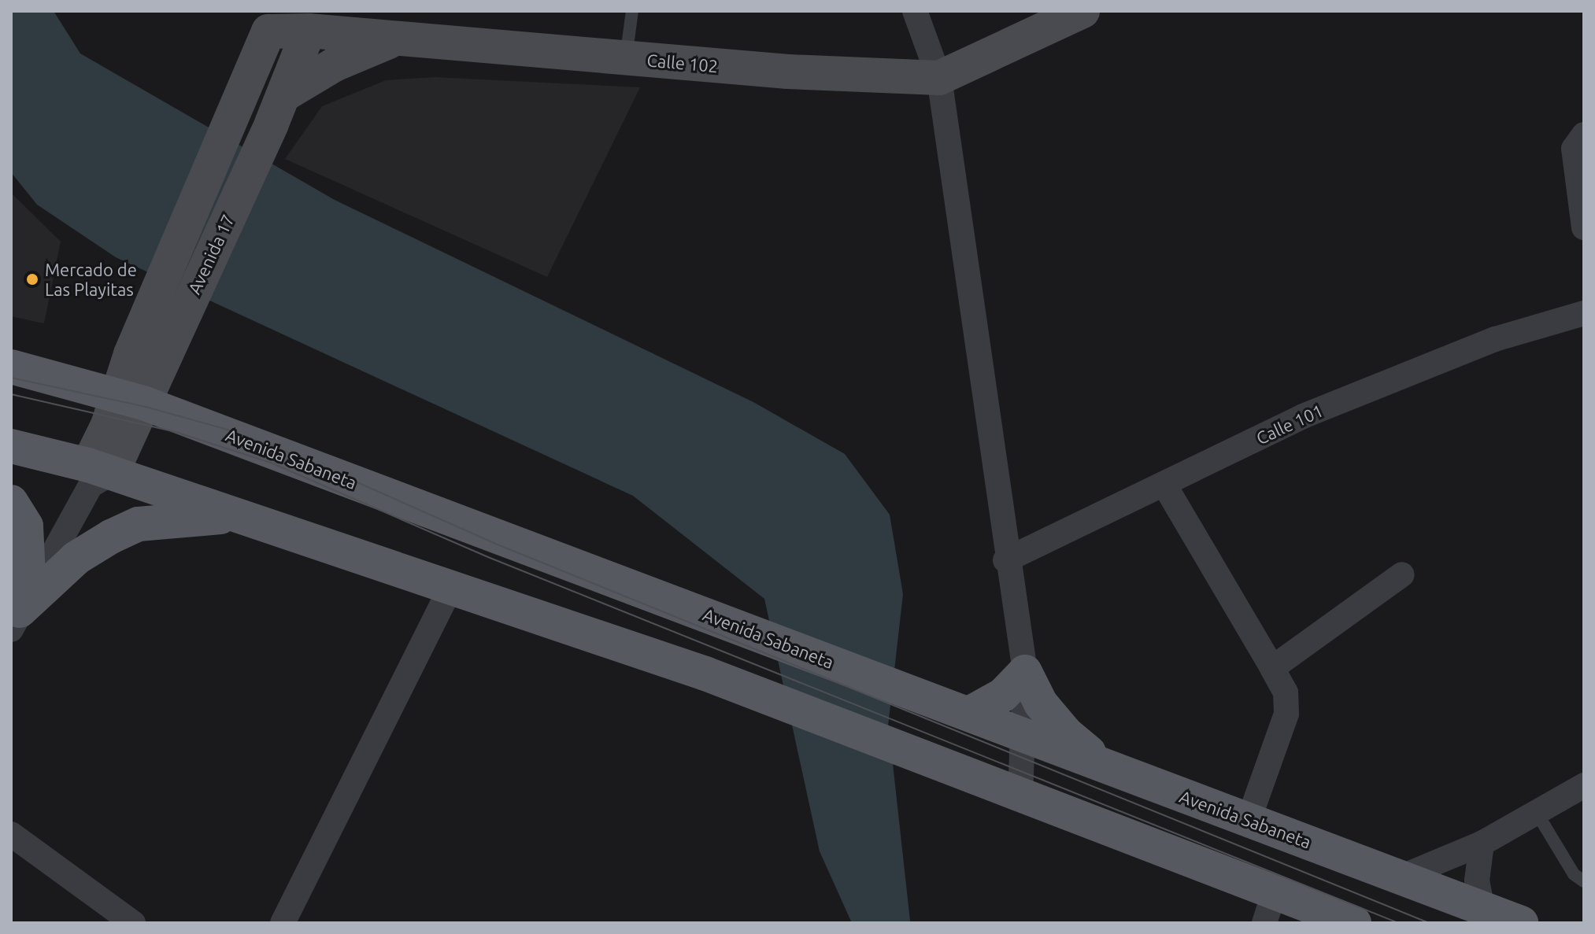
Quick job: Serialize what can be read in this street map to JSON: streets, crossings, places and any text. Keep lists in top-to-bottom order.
{
  "streets": {
    "main road": ["Calle 102", "Avenida 17", "Avenida Sabaneta"],
    "street": ["Calle 101"]
  },
  "crossings": [
    ["Calle 102", "Avenida 17"],
    ["Avenida 17", "Avenida Sabaneta"]
  ],
  "places": ["Mercado de Las Playitas"]
}
